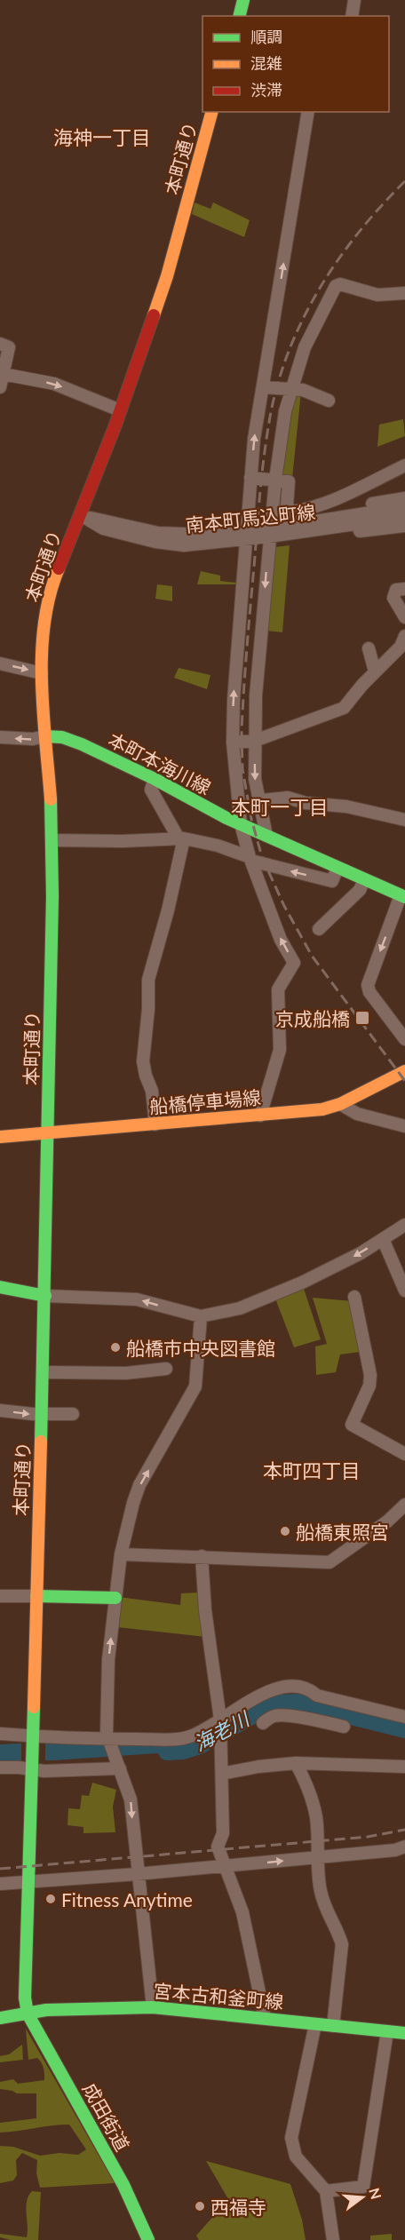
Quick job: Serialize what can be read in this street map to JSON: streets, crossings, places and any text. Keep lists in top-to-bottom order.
{
  "streets": {
    "street": [
      "本町通り",
      "南本町馬込町線",
      "本町本海川線",
      "船橋停車場線",
      "宮本古和釜町線",
      "成田街道"
    ]
  },
  "crossings": [
    ["本町通り", "南本町馬込町線"],
    ["本町通り", "本町本海川線"],
    ["本町通り", "船橋停車場線"],
    ["本町通り", "宮本古和釜町線"],
    ["本町通り", "成田街道"],
    ["宮本古和釜町線", "成田街道"]
  ],
  "districts": ["海神一丁目", "本町一丁目", "本町四丁目"],
  "water": ["海老川"],
  "places": {
    "transit": ["京成船橋"],
    "other": [
      "船橋市中央図書館",
      "船橋東照宮",
      "Fitness Anytime",
      "西福寺"
    ]
  },
  "legend": ["順調", "混雑", "渋滞"],
  "north": "right"
}
